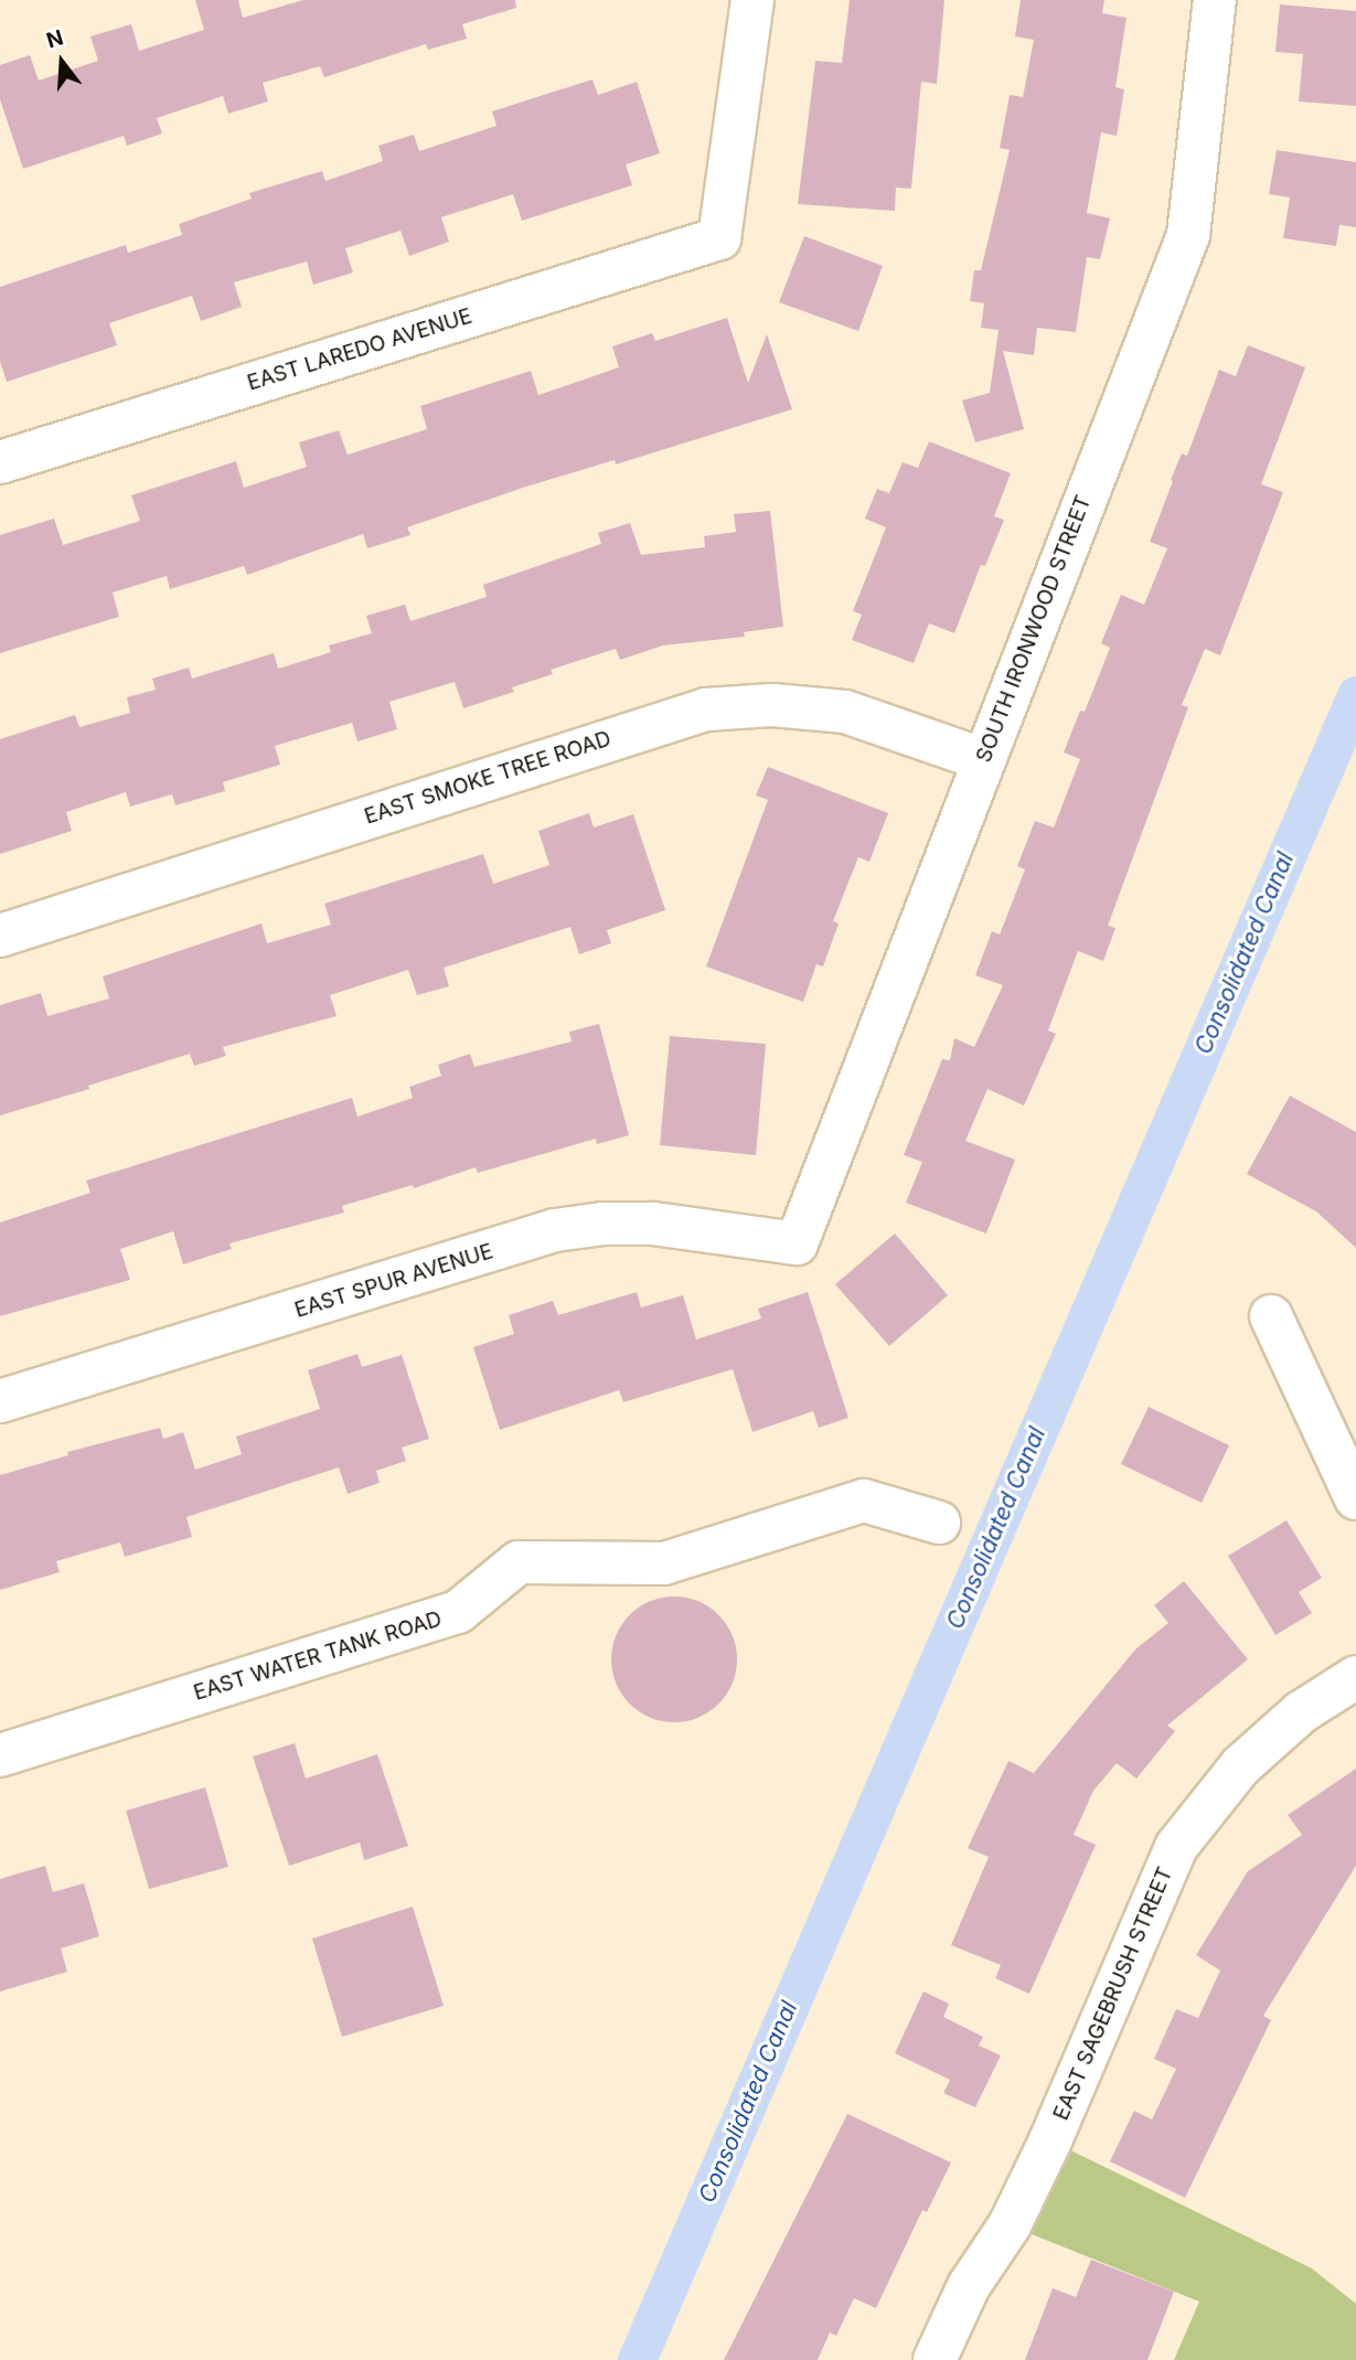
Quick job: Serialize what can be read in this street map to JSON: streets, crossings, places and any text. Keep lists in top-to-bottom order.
{
  "streets": {
    "street": [
      "EAST LAREDO AVENUE",
      "SOUTH IRONWOOD STREET",
      "EAST SMOKE TREE ROAD",
      "EAST SPUR AVENUE",
      "EAST WATER TANK ROAD",
      "EAST SAGEBRUSH STREET"
    ]
  },
  "crossings": [
    ["SOUTH IRONWOOD STREET", "EAST SMOKE TREE ROAD"],
    ["SOUTH IRONWOOD STREET", "EAST SPUR AVENUE"]
  ],
  "water": ["Consolidated Canal"],
  "north": "top"
}
